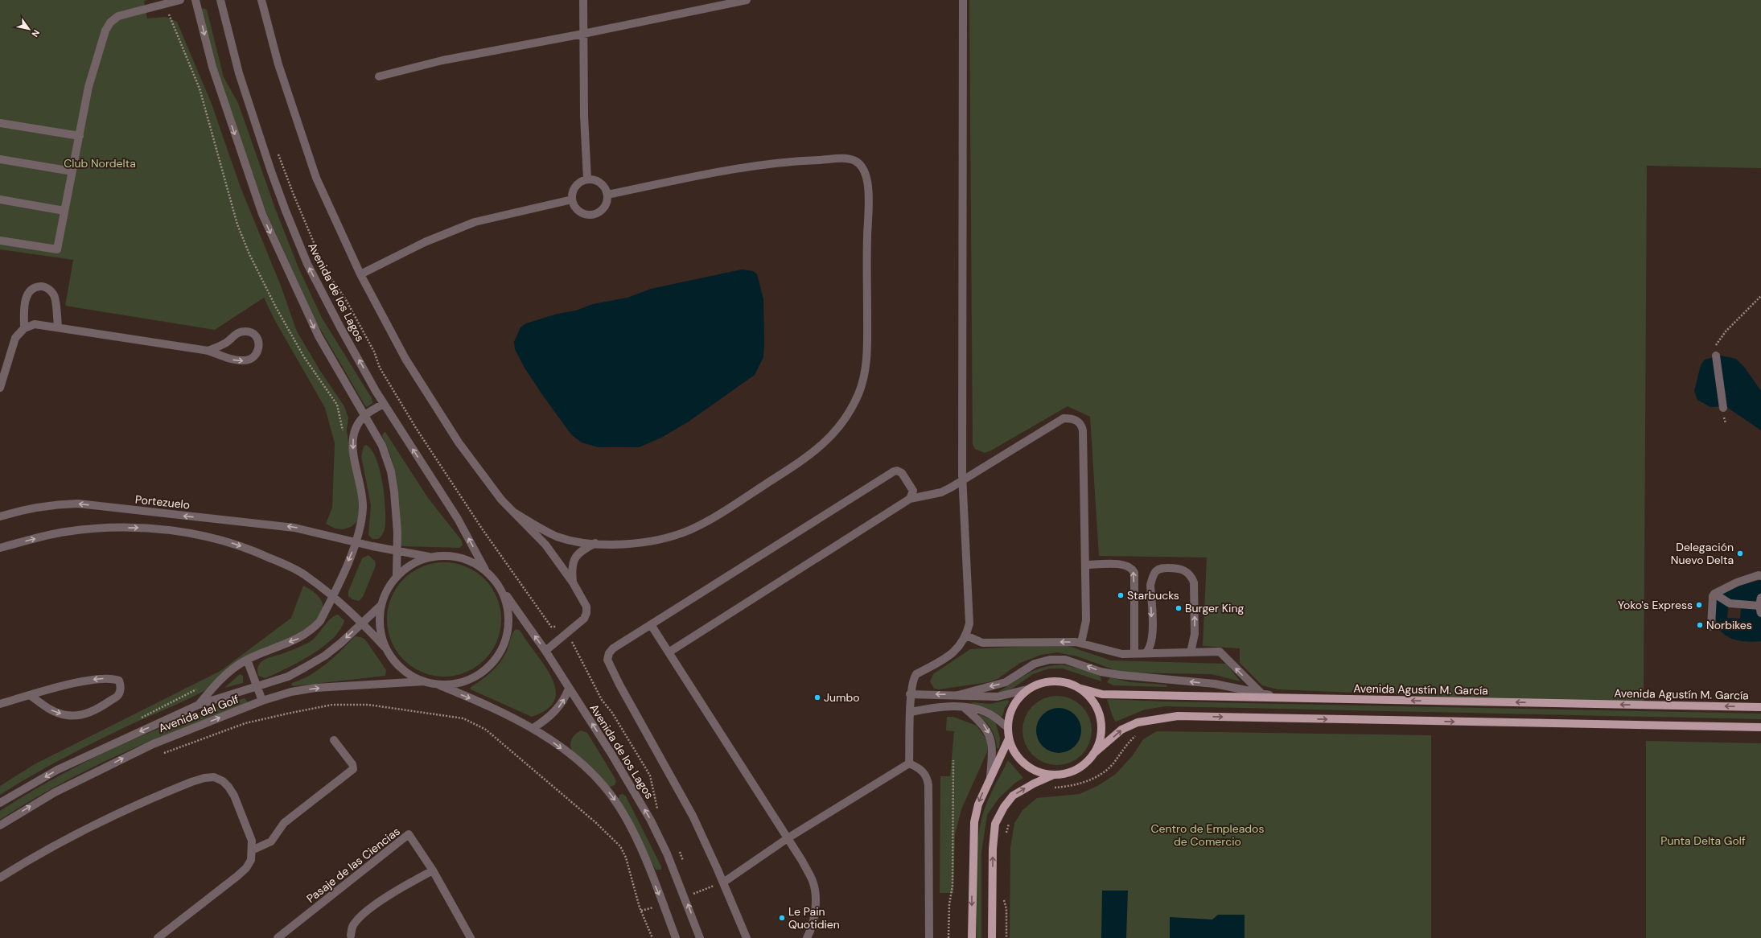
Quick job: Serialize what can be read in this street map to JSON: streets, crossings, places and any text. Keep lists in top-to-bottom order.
{
  "streets": {
    "main road": ["Avenida Agustín M. García"],
    "street": [
      "Avenida de los Lagos",
      "Portezuelo",
      "Avenida del Golf",
      "Pasaje de las Ciencias"
    ]
  },
  "parks": ["Club Nordelta", "Centro de Empleados de Comercio", "Punta Delta Golf"],
  "places": [
    "Delegación Nuevo Delta",
    "Starbucks",
    "Yoko's Express",
    "Burger King",
    "Norbikes",
    "Jumbo",
    "Le Pain Quotidien"
  ],
  "north": "bottom right"
}
